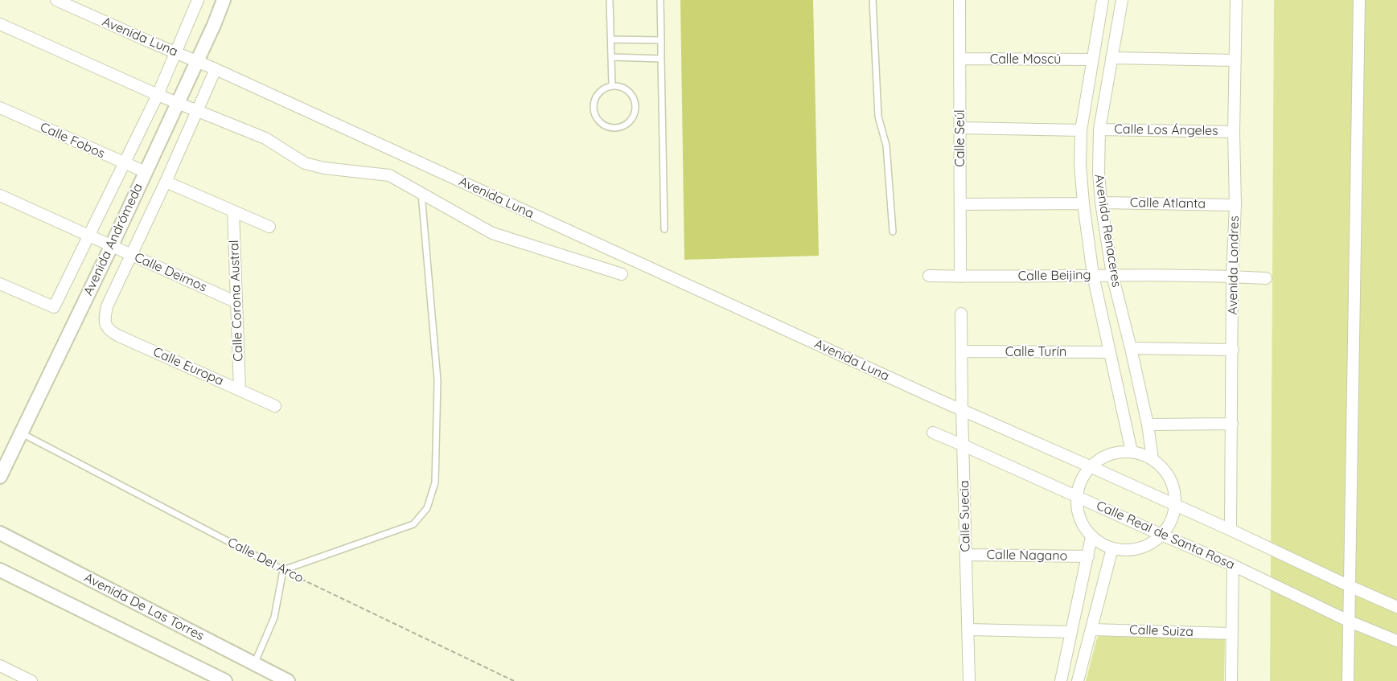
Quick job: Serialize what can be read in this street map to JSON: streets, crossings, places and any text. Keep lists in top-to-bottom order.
{
  "streets": {
    "street": [
      "Avenida Luna",
      "Calle Moscú",
      "Calle Los Ángeles",
      "Calle Seúl",
      "Calle Fobos",
      "Calle Atlanta",
      "Avenida Renaceres",
      "Avenida Andrómeda",
      "Avenida Londres",
      "Calle Deimos",
      "Calle Beijing",
      "Calle Corona Austral",
      "Calle Turín",
      "Calle Europa",
      "Calle Suecia",
      "Calle Real de Santa Rosa",
      "Calle Nagano",
      "Avenida De Las Torres",
      "Calle Suiza"
    ],
    "lane": ["Calle Del Arco"]
  },
  "crossings": [
    ["Avenida Luna", "Avenida Andrómeda"],
    ["Avenida Luna", "Calle Suecia"],
    ["Calle Moscú", "Calle Seúl"],
    ["Calle Moscú", "Avenida Renaceres"],
    ["Calle Los Ángeles", "Avenida Renaceres"],
    ["Calle Los Ángeles", "Avenida Londres"],
    ["Calle Seúl", "Calle Beijing"],
    ["Calle Fobos", "Avenida Andrómeda"],
    ["Calle Atlanta", "Avenida Renaceres"],
    ["Calle Atlanta", "Avenida Londres"],
    ["Avenida Renaceres", "Calle Beijing"],
    ["Avenida Renaceres", "Calle Turín"],
    ["Avenida Andrómeda", "Calle Deimos"],
    ["Avenida Andrómeda", "Calle Europa"],
    ["Avenida Andrómeda", "Calle Del Arco"],
    ["Avenida Londres", "Calle Beijing"],
    ["Calle Deimos", "Calle Corona Austral"],
    ["Calle Corona Austral", "Calle Europa"],
    ["Calle Turín", "Calle Suecia"],
    ["Calle Suecia", "Calle Real de Santa Rosa"],
    ["Calle Suecia", "Calle Nagano"]
  ]
}
